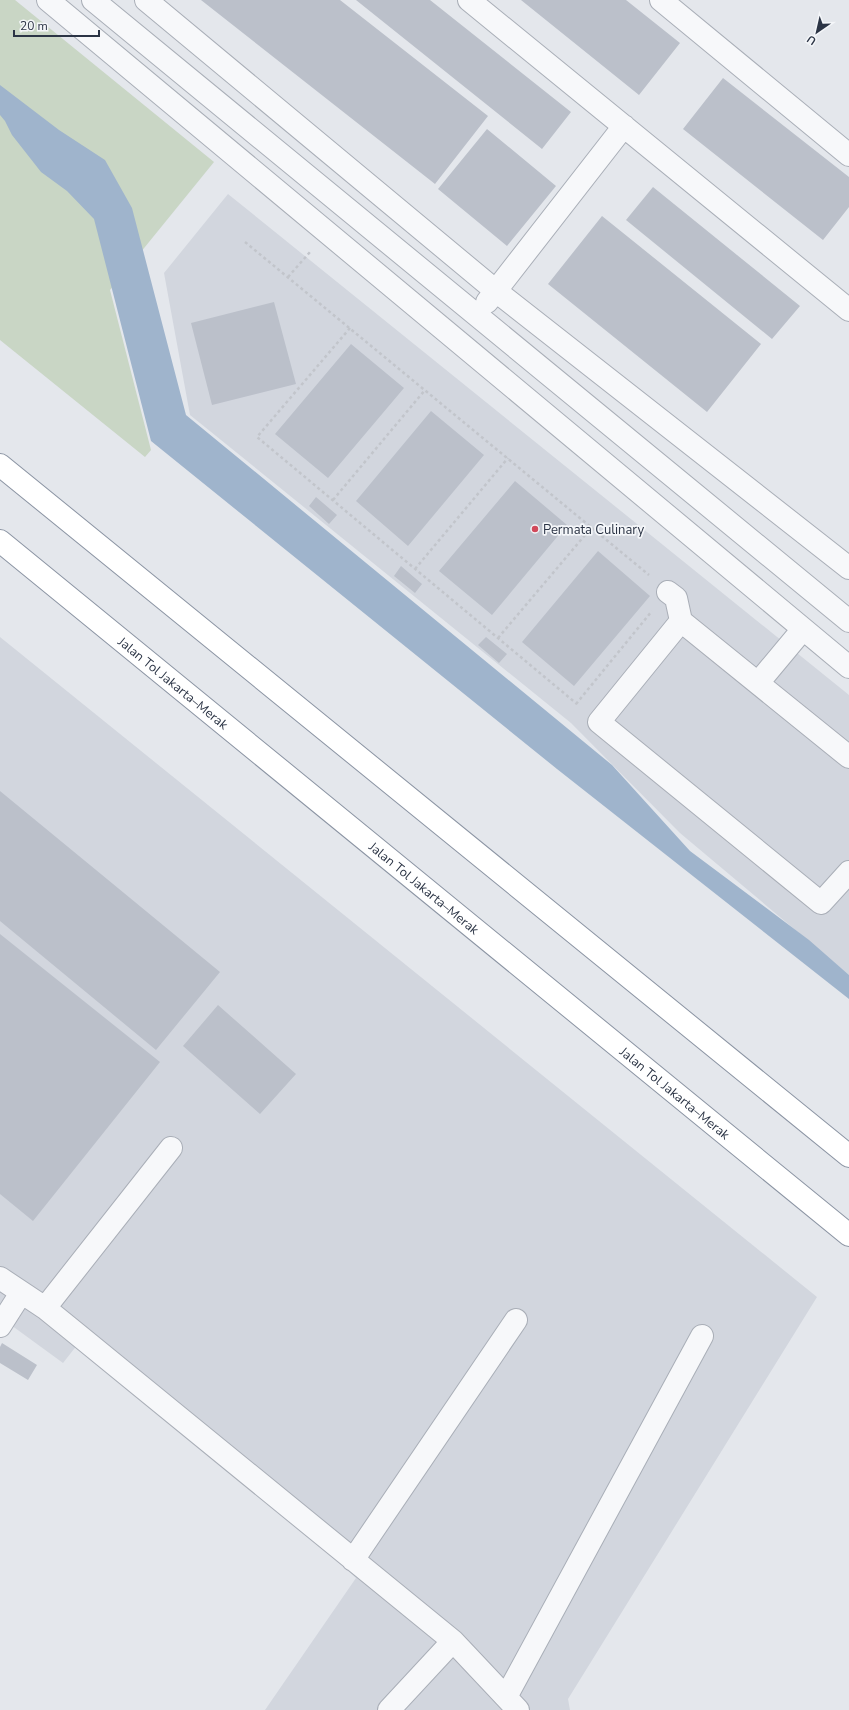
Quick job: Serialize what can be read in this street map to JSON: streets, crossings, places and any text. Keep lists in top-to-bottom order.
{
  "streets": {
    "highway": ["Jalan Tol Jakarta–Merak"]
  },
  "places": ["Permata Culinary"],
  "scale_bar": "20 m",
  "north": "bottom left"
}
